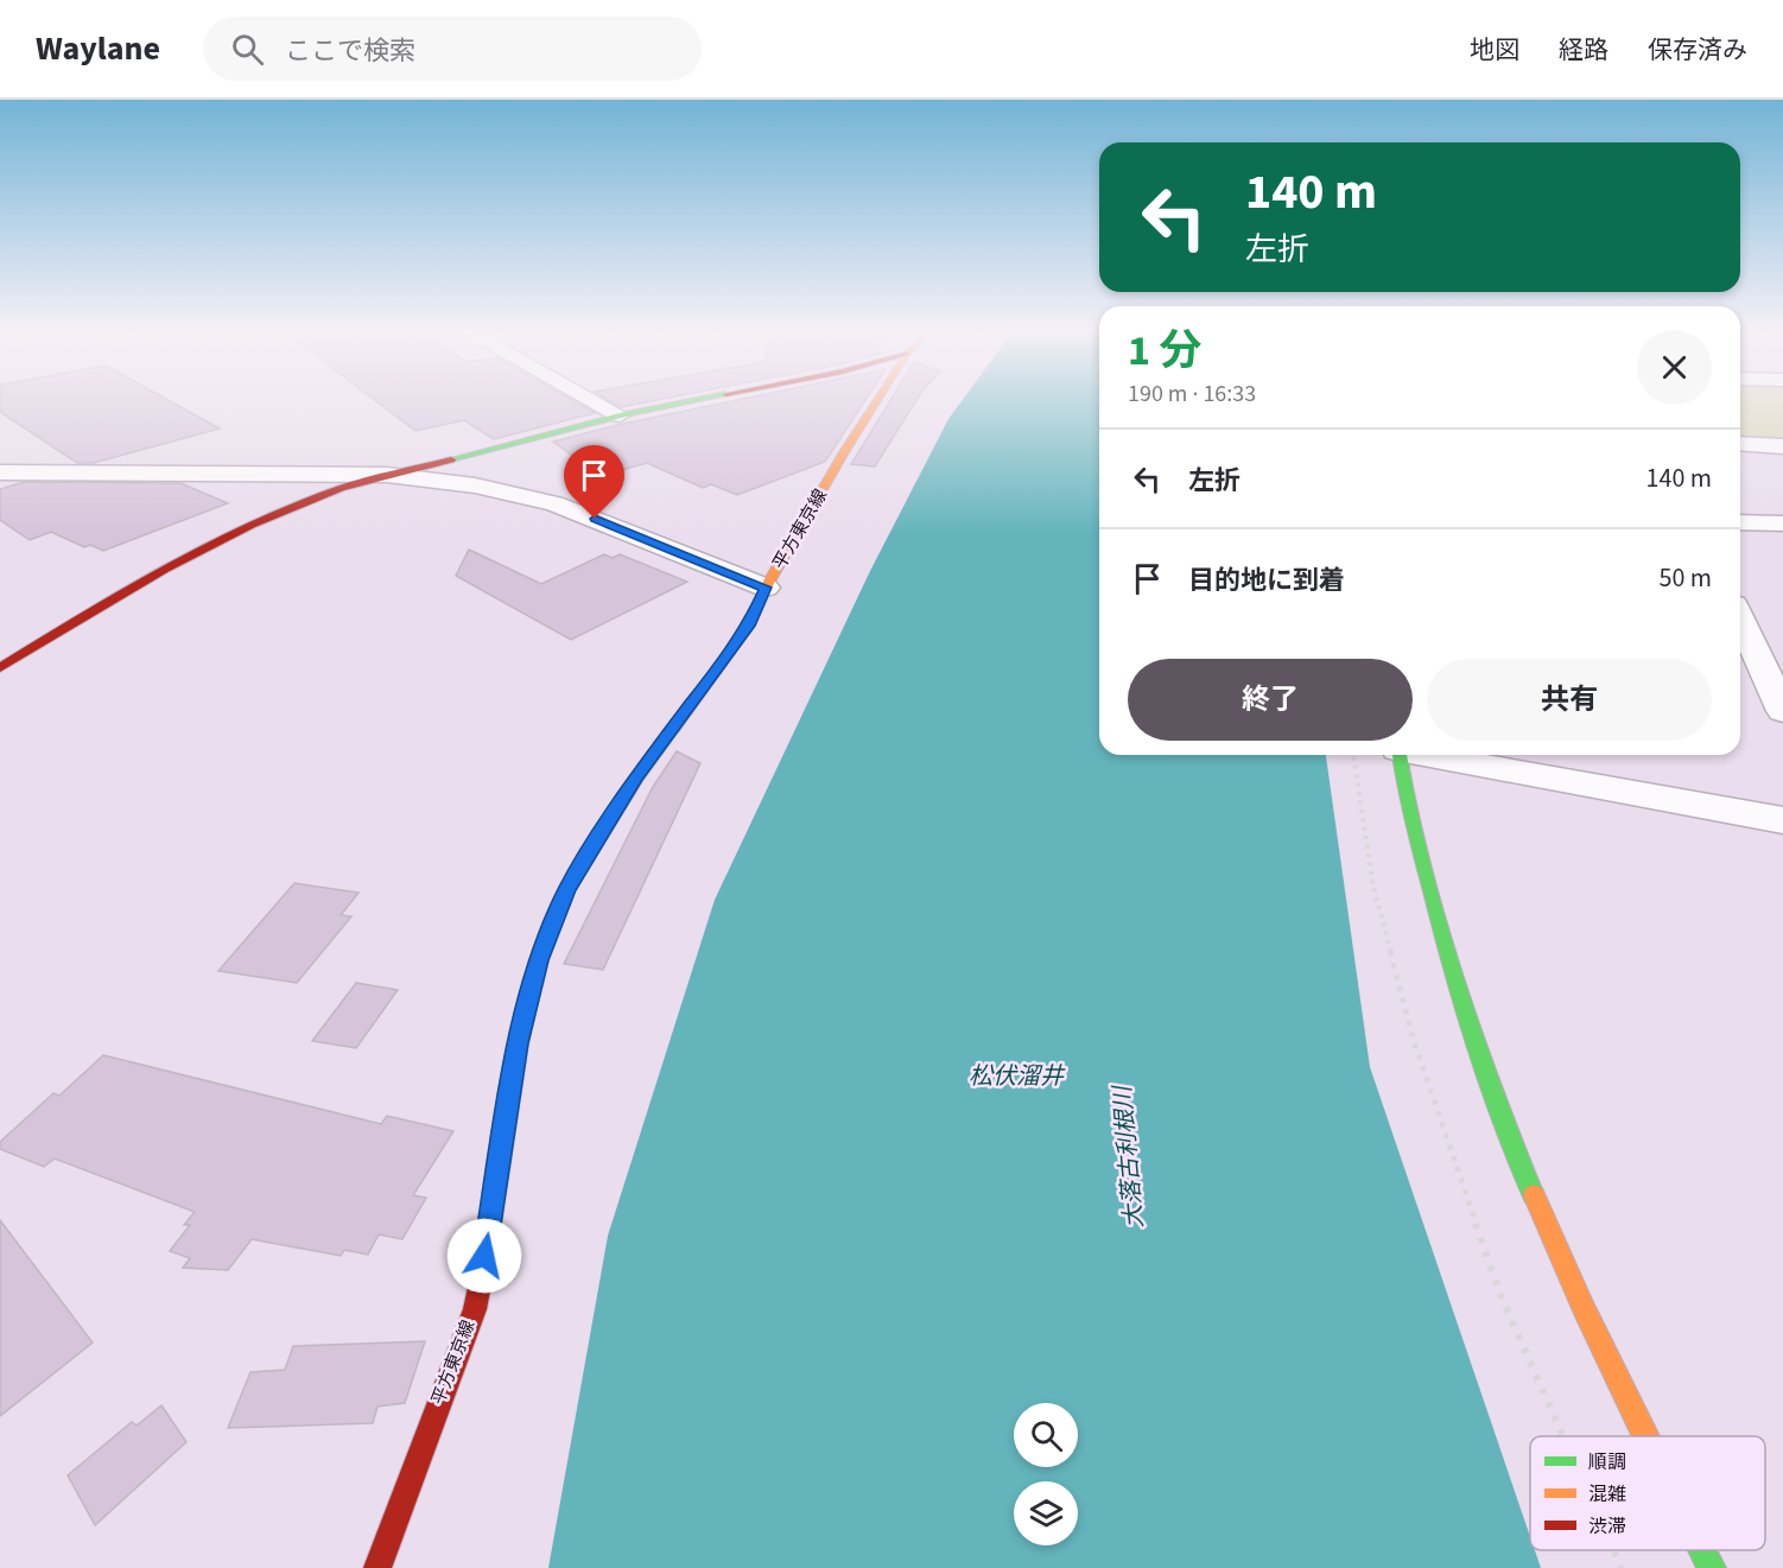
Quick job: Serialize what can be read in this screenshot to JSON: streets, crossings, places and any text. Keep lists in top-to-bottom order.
{
  "streets": {
    "street": ["平方東京線"]
  },
  "water": ["松伏溜井", "大落古利根川"],
  "legend": ["順調", "混雑", "渋滞"],
  "page": {
    "header": "Waylane",
    "search": "ここで検索",
    "nav": ["地図", "経路", "保存済み"],
    "turn": ["140 m", "左折"],
    "heading": ["1 分", "190 m · 16:33"],
    "list": [
      {
        "name": "左折",
        "value": "140 m"
      },
      {
        "name": "目的地に到着",
        "value": "50 m"
      }
    ],
    "buttons": ["終了", "共有"]
  }
}
